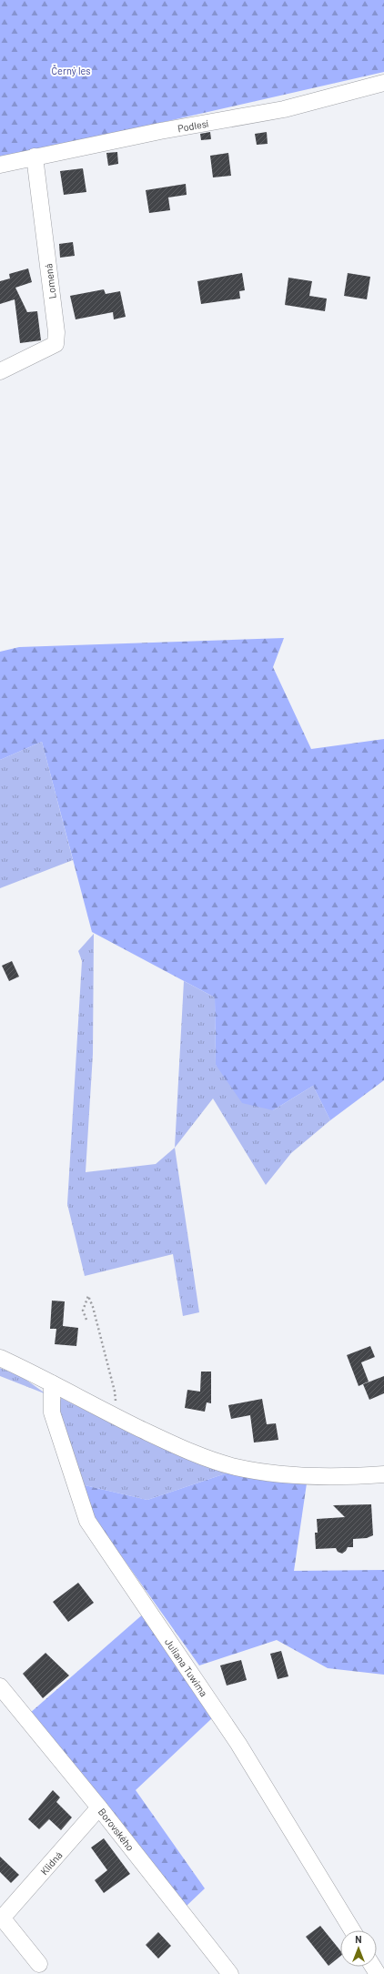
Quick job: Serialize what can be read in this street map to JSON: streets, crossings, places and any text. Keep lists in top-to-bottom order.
{
  "streets": {
    "street": [
      "Podlesí",
      "Lomená",
      "Juliana Tuwima",
      "Borovského",
      "Klidná"
    ]
  },
  "crossings": [
    ["Podlesí", "Lomená"],
    ["Borovského", "Klidná"]
  ],
  "parks": ["Černý les"],
  "north": "top"
}
